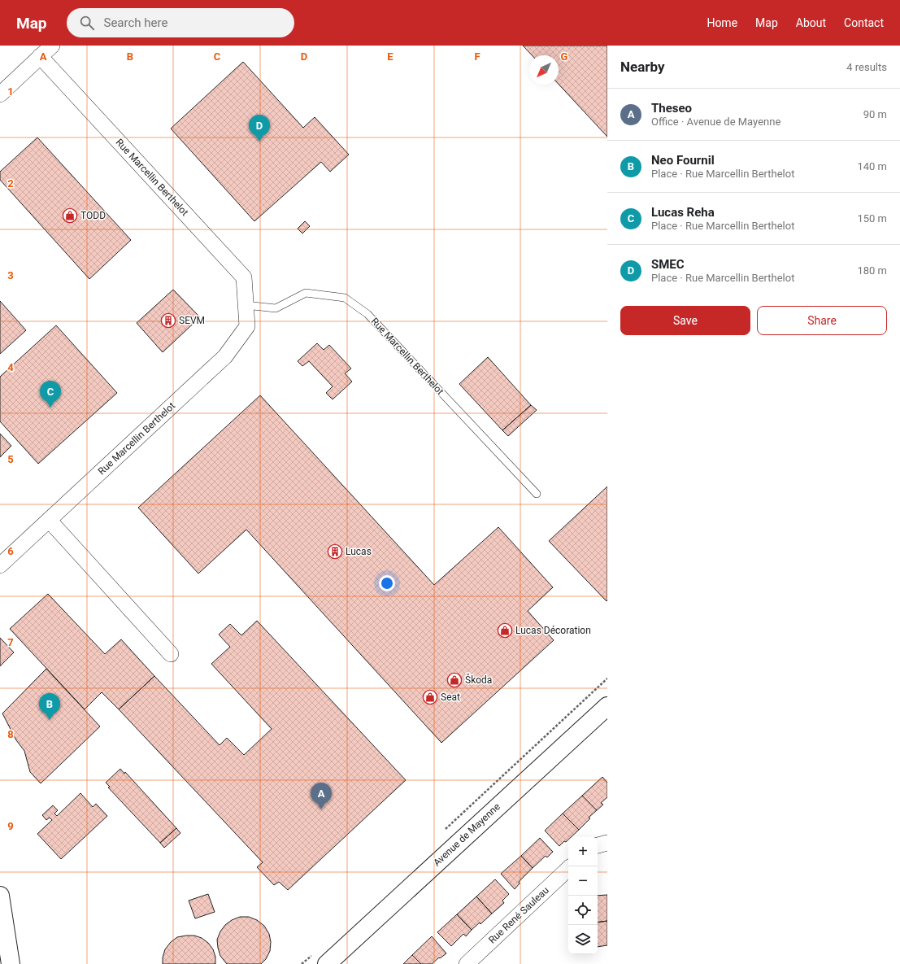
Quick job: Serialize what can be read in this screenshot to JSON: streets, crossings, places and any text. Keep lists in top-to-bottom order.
{
  "streets": {
    "main road": ["Avenue de Mayenne"],
    "street": ["Rue Marcellin Berthelot", "Rue René Sauleau"]
  },
  "places": {
    "shop": [
      "TODD",
      "Lucas Décoration",
      "Škoda",
      "Seat"
    ],
    "building": ["SEVM", "Lucas"]
  },
  "north": "bottom left",
  "page": {
    "header": "Map",
    "search": "Search here",
    "nav": [
      "Home",
      "Map",
      "About",
      "Contact"
    ],
    "heading": ["Nearby", "4 results"],
    "list": [
      {
        "mark": "A",
        "name": "Theseo",
        "note": "Office · Avenue de Mayenne",
        "value": "90 m"
      },
      {
        "mark": "B",
        "name": "Neo Fournil",
        "note": "Place · Rue Marcellin Berthelot",
        "value": "140 m"
      },
      {
        "mark": "C",
        "name": "Lucas Reha",
        "note": "Place · Rue Marcellin Berthelot",
        "value": "150 m"
      },
      {
        "mark": "D",
        "name": "SMEC",
        "note": "Place · Rue Marcellin Berthelot",
        "value": "180 m"
      }
    ],
    "pins": [
      "D",
      "C",
      "B",
      "A"
    ],
    "buttons": ["Save", "Share"],
    "map_buttons": ["+", "−"]
  },
  "grid": {
    "columns": [
      "A",
      "B",
      "C",
      "D",
      "E",
      "F",
      "G"
    ],
    "rows": [
      "1",
      "2",
      "3",
      "4",
      "5",
      "6",
      "7",
      "8",
      "9"
    ]
  }
}
